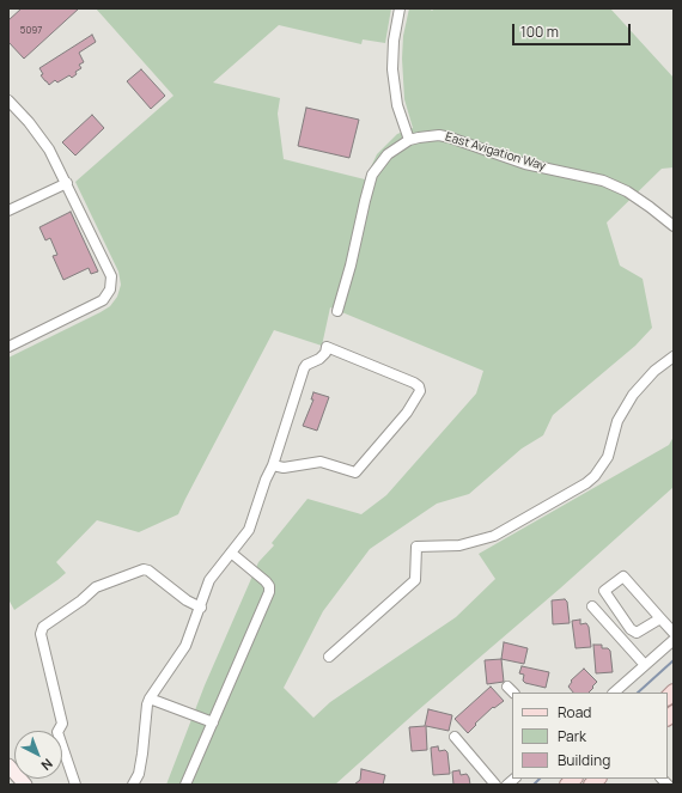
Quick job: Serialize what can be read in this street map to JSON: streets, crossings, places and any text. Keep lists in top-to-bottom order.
{
  "streets": {
    "street": ["East Avigation Way"]
  },
  "house_numbers": ["5097"],
  "legend": ["Road", "Park", "Building"],
  "scale_bar": "100 m",
  "north": "bottom right"
}
